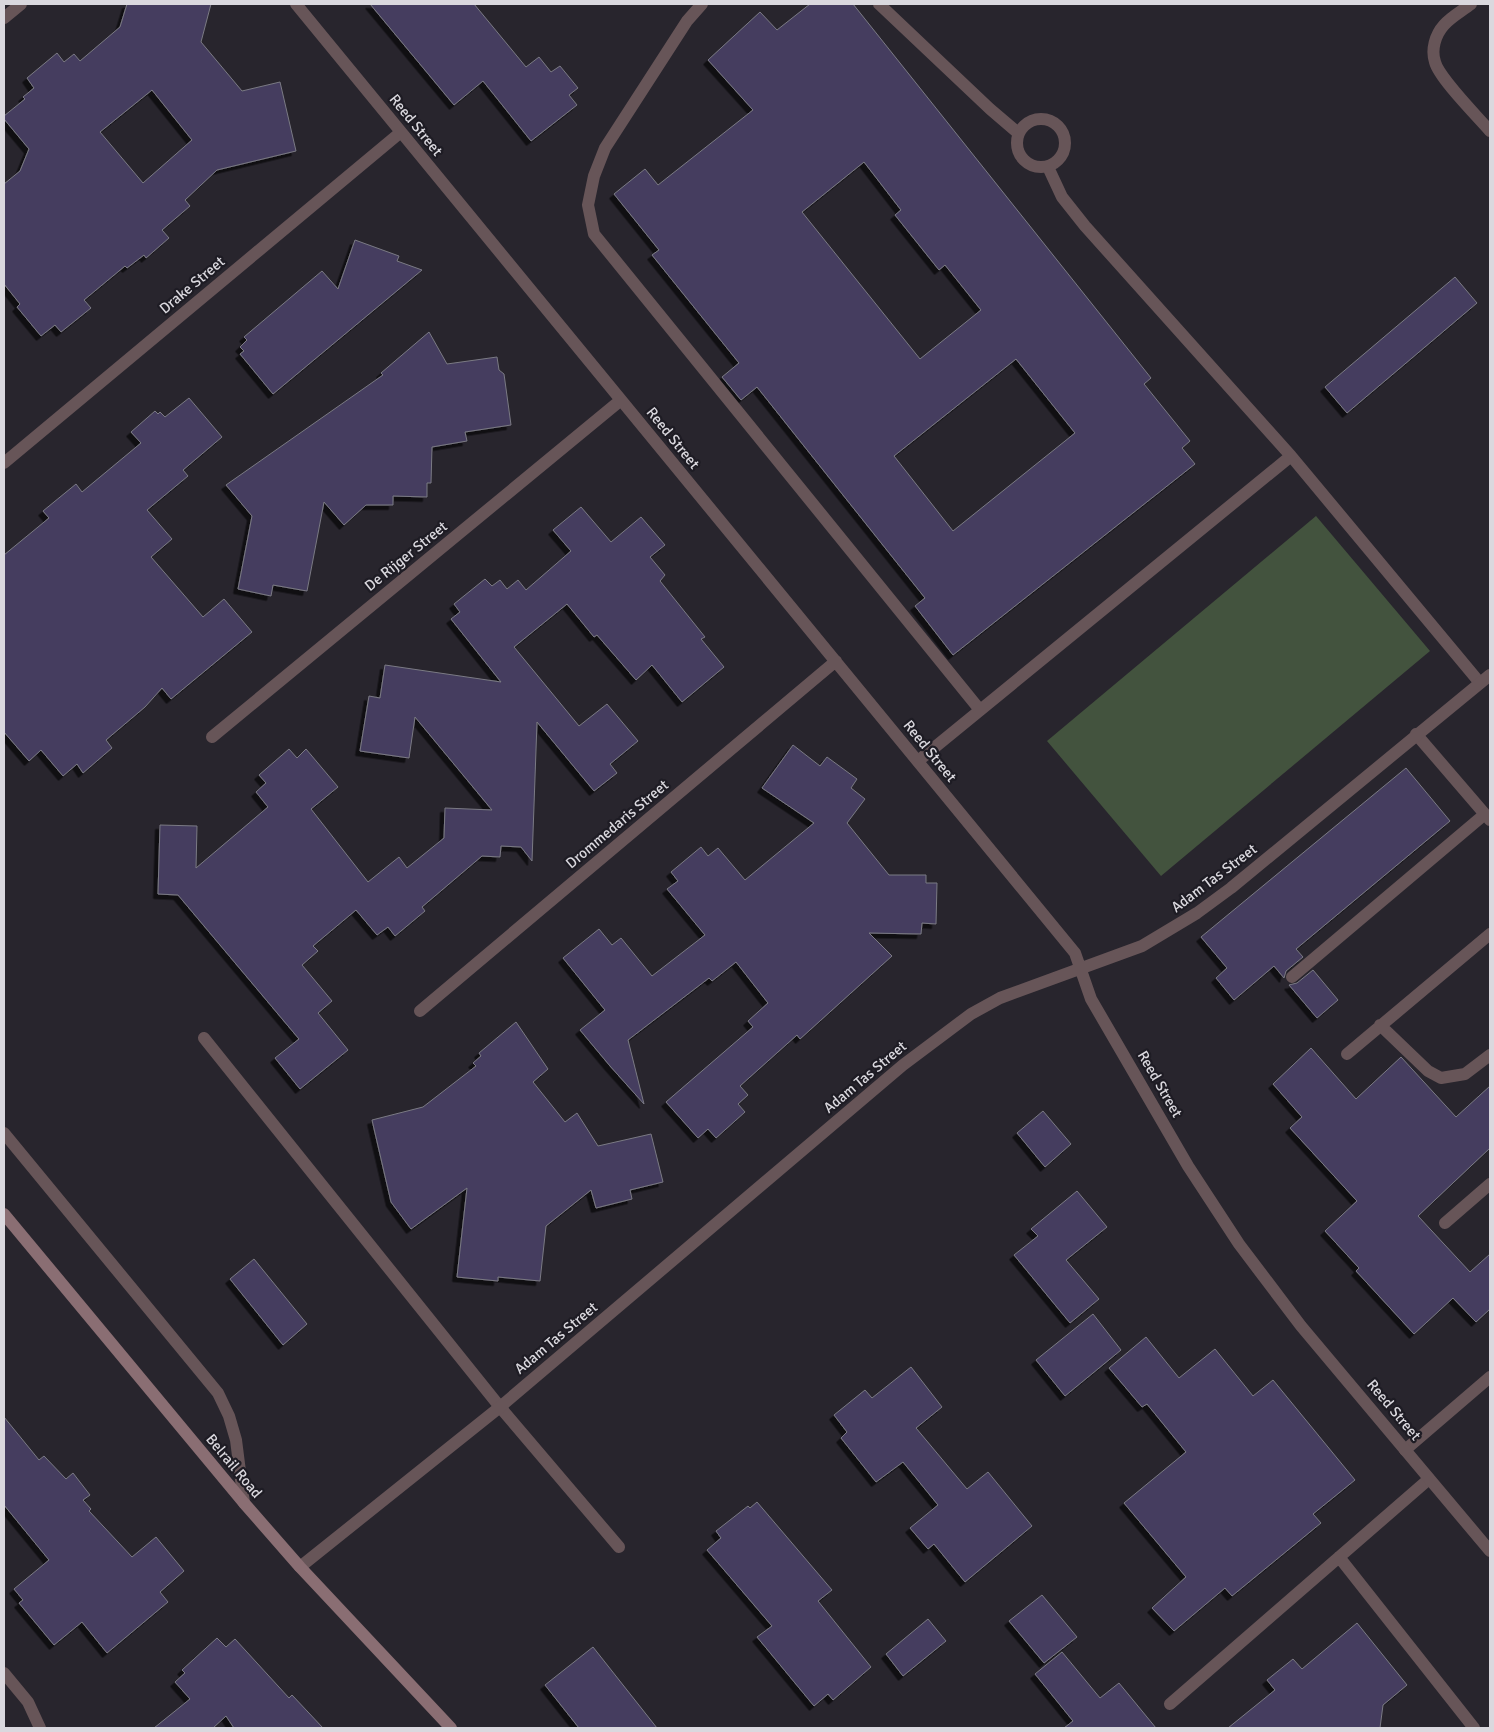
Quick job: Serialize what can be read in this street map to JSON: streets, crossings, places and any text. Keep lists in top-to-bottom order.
{
  "streets": {
    "street": [
      "Reed Street",
      "Drake Street",
      "De Rijger Street",
      "Drommedaris Street",
      "Adam Tas Street",
      "Belrail Road"
    ]
  },
  "crossings": [
    ["Reed Street", "Drake Street"],
    ["Reed Street", "De Rijger Street"],
    ["Reed Street", "Drommedaris Street"],
    ["Reed Street", "Adam Tas Street"],
    ["Adam Tas Street", "Belrail Road"]
  ]
}
